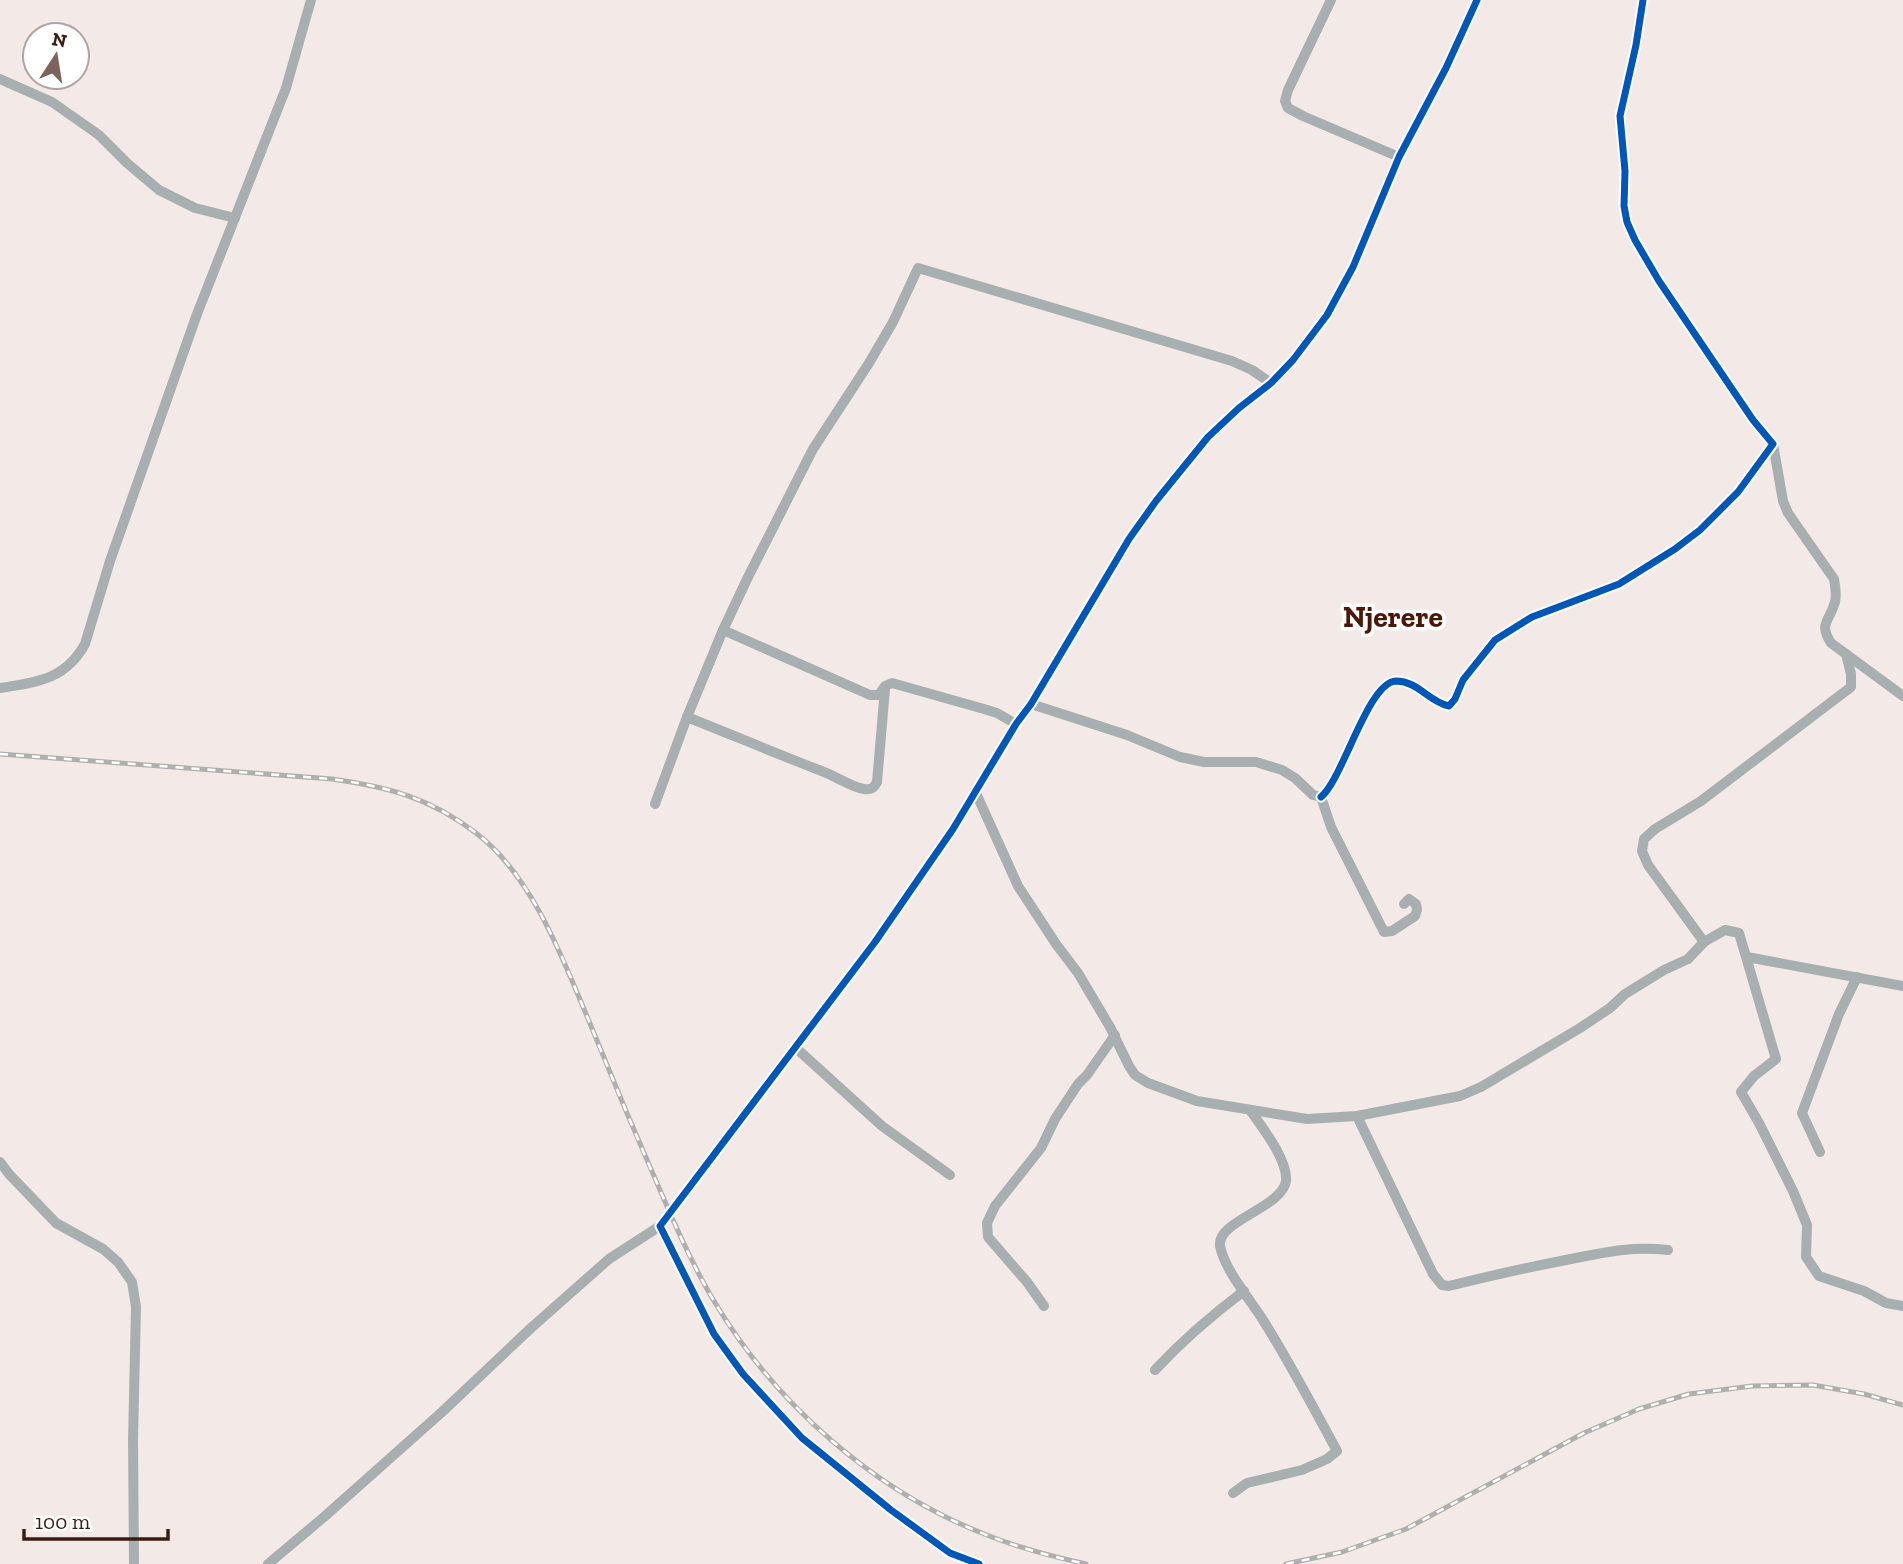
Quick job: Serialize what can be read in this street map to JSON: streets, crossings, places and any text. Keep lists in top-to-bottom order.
{
  "districts": ["Njerere"],
  "scale_bar": "100 m",
  "north": "top"
}
